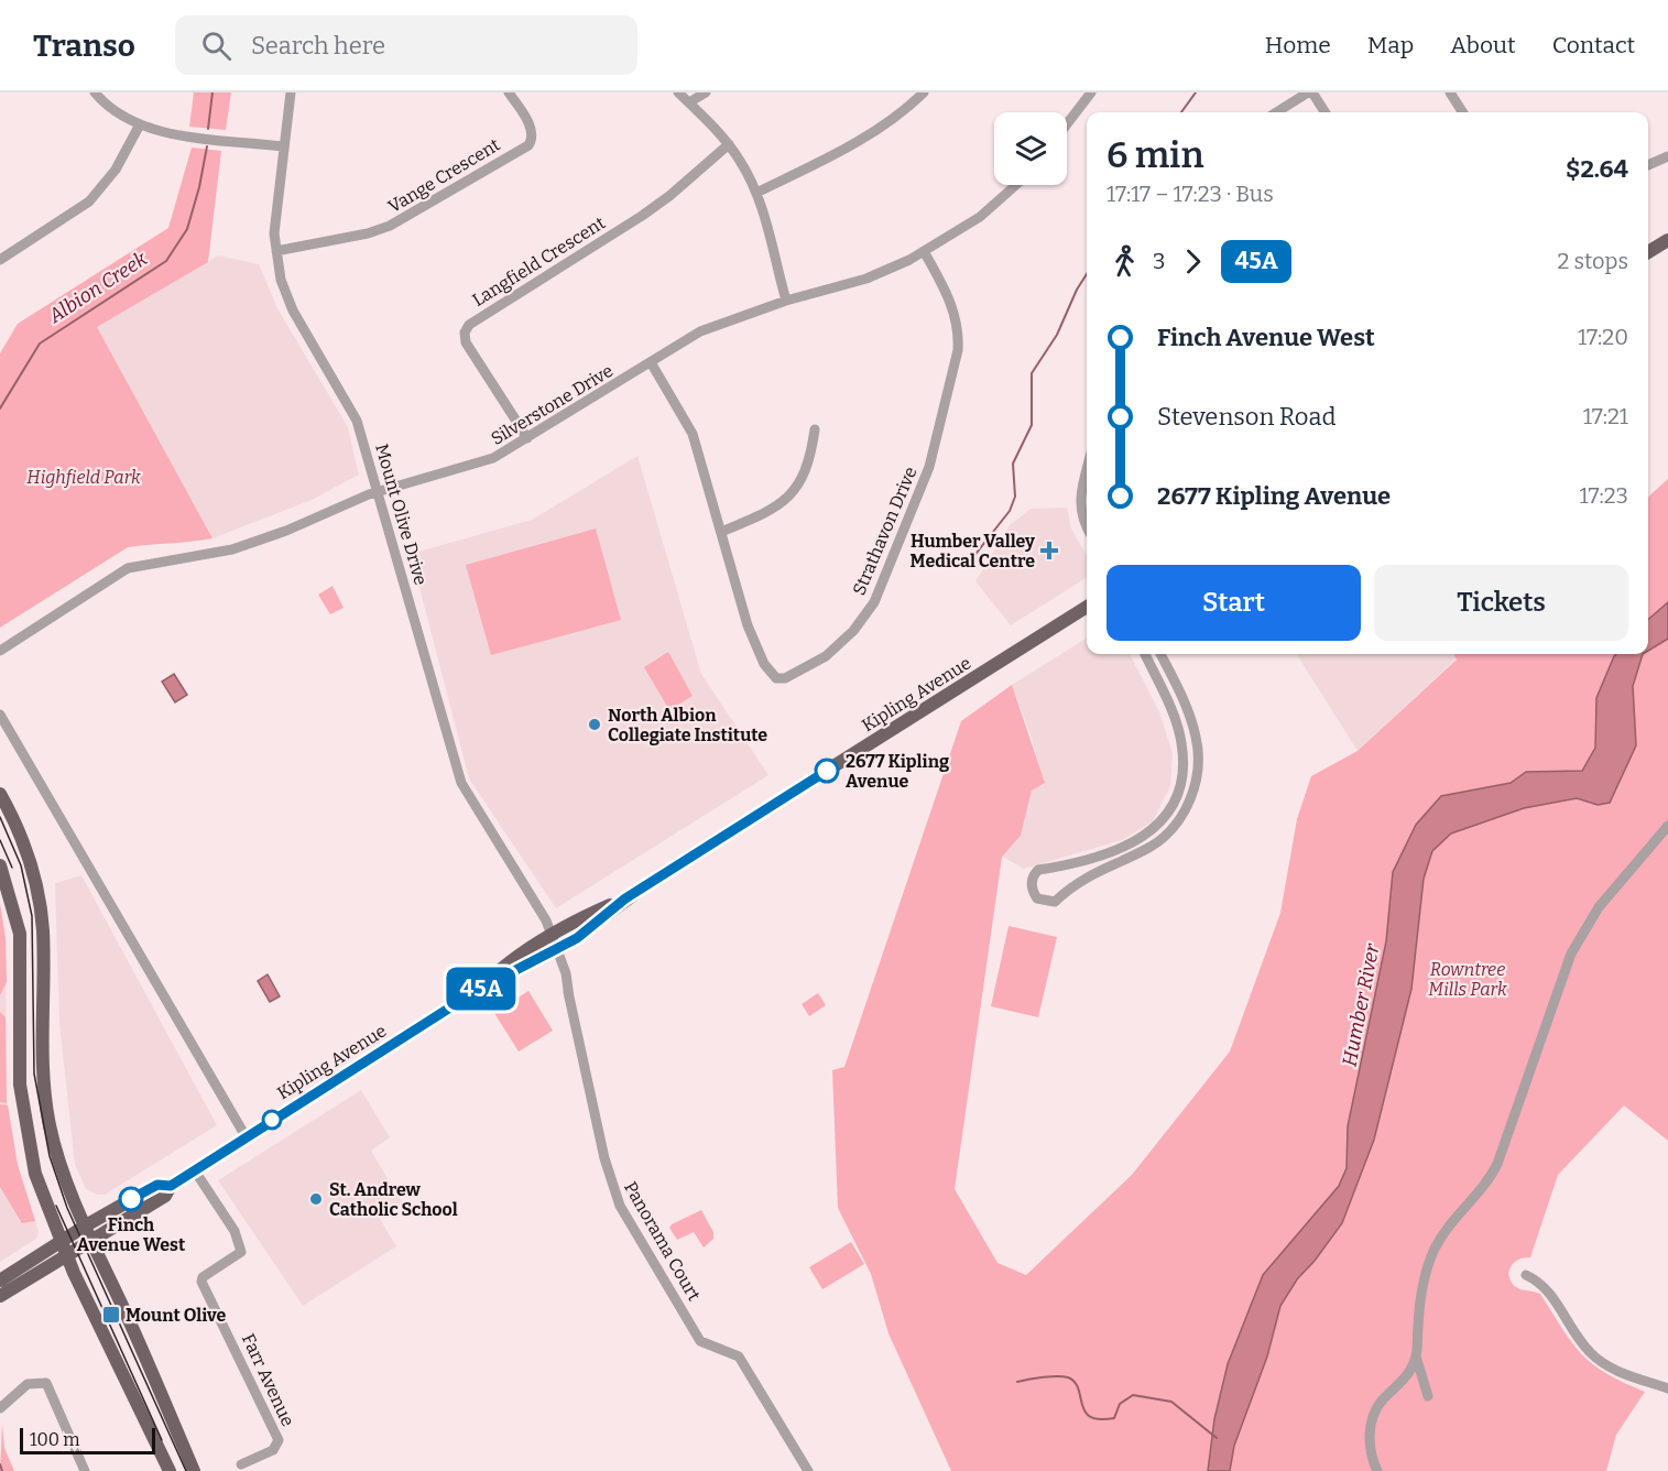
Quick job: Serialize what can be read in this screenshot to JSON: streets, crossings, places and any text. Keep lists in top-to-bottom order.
{
  "streets": {
    "main road": ["Kipling Avenue"],
    "street": [
      "Vange Crescent",
      "Langfield Crescent",
      "Silverstone Drive",
      "Mount Olive Drive",
      "Strathavon Drive",
      "Panorama Court",
      "Farr Avenue"
    ]
  },
  "crossings": [
    ["Vange Crescent", "Mount Olive Drive"],
    ["Langfield Crescent", "Silverstone Drive"],
    ["Silverstone Drive", "Mount Olive Drive"],
    ["Silverstone Drive", "Strathavon Drive"],
    ["Mount Olive Drive", "Kipling Avenue"],
    ["Kipling Avenue", "Panorama Court"],
    ["Kipling Avenue", "Farr Avenue"]
  ],
  "water": ["Albion Creek", "Humber River"],
  "parks": ["Highfield Park", "Rowntree Mills Park"],
  "places": {
    "health": ["Humber Valley Medical Centre"],
    "other": [
      "North Albion Collegiate Institute",
      "2677 Kipling Avenue",
      "Finch Avenue West",
      "St. Andrew Catholic School"
    ],
    "transit": ["Mount Olive"]
  },
  "lines": ["bus line 45A"],
  "scale_bar": "100 m",
  "page": {
    "header": "Transo",
    "search": "Search here",
    "nav": [
      "Home",
      "Map",
      "About",
      "Contact"
    ],
    "on_map": "45A",
    "heading": ["6 min", "17:17 – 17:23 · Bus", "$2.64"],
    "legs": ["3", "45A", "2 stops"],
    "list": [
      {
        "name": "Finch Avenue West",
        "value": "17:20"
      },
      {
        "name": "Stevenson Road",
        "value": "17:21"
      },
      {
        "name": "2677 Kipling Avenue",
        "value": "17:23"
      }
    ],
    "buttons": ["Start", "Tickets"],
    "scale": "100 m"
  }
}
